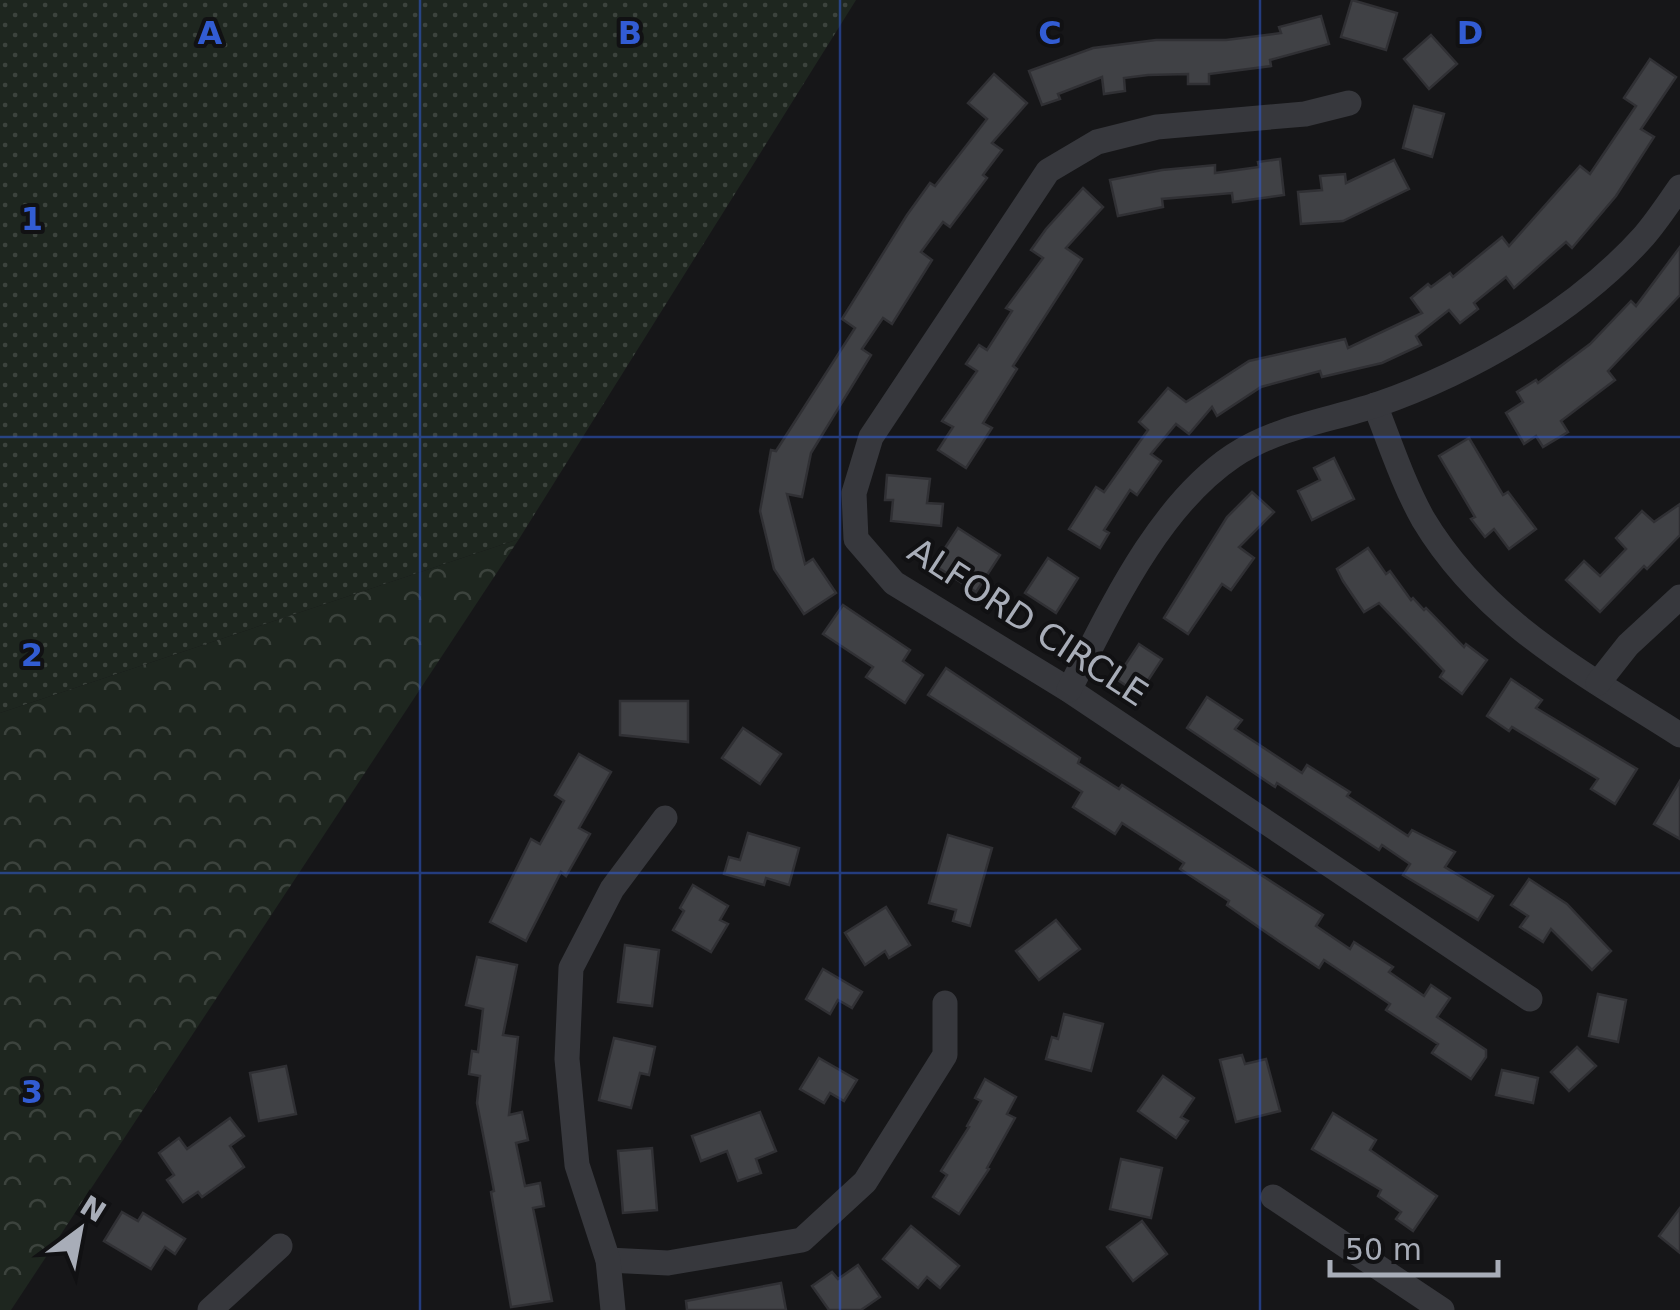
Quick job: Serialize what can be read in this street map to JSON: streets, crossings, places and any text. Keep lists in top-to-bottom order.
{
  "streets": {
    "street": ["ALFORD CIRCLE"]
  },
  "scale_bar": "50 m",
  "north": "top right",
  "grid": {
    "columns": [
      "A",
      "B",
      "C",
      "D"
    ],
    "rows": ["1", "2", "3"]
  }
}
